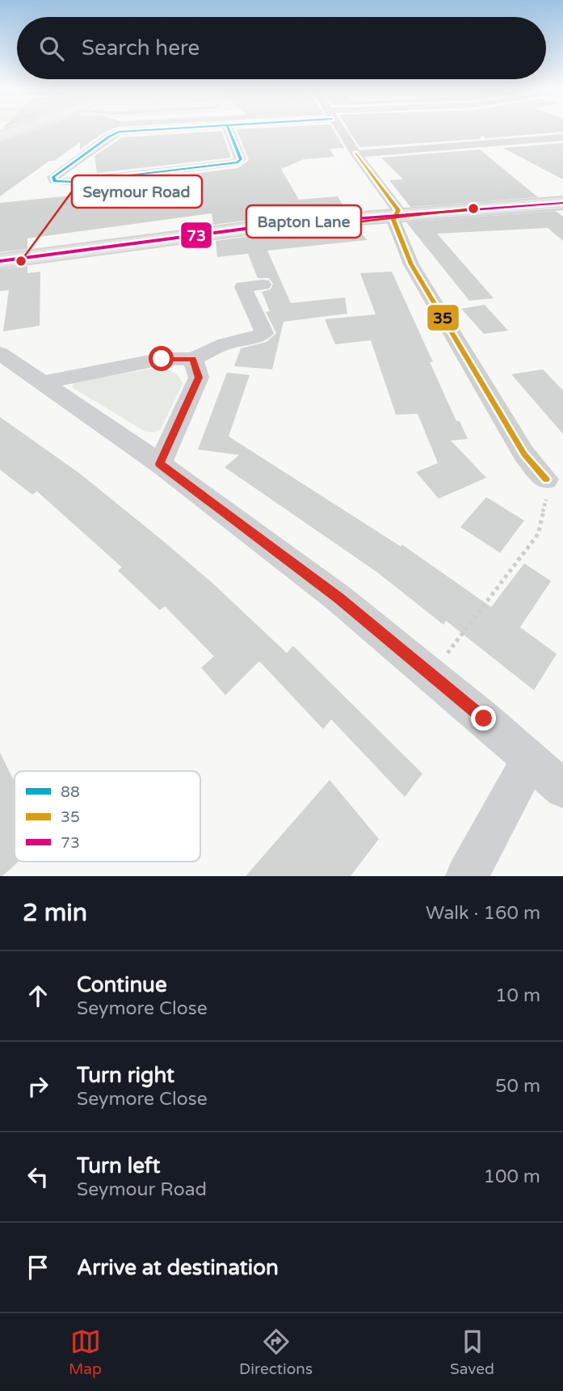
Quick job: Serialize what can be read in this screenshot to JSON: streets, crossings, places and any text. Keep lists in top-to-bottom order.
{
  "places": ["Bapton Lane", "Seymour Road"],
  "lines": ["transit line 88", "transit line 35", "transit line 73"],
  "legend": ["88", "35", "73"],
  "page": {
    "search": "Search here",
    "heading": ["2 min", "Walk · 160 m"],
    "list": [
      ["Continue", "Seymore Close", "10 m"],
      ["Turn right", "Seymore Close", "50 m"],
      ["Turn left", "Seymour Road", "100 m"],
      "Arrive at destination"
    ],
    "nav": ["Map", "Directions", "Saved"]
  }
}
